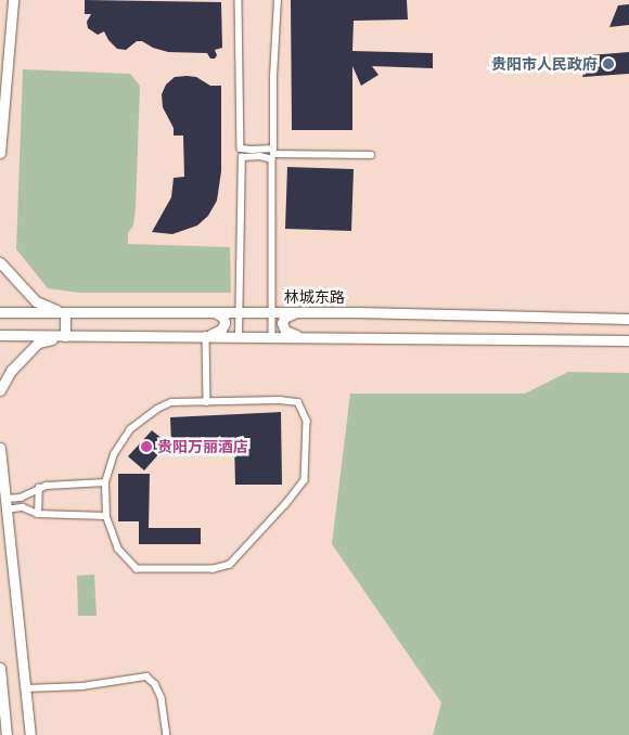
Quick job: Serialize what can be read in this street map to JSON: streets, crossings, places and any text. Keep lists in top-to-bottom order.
{
  "streets": {
    "main road": ["林城东路"]
  },
  "places": ["贵阳市人民政府", "贵阳万丽酒店"]
}
